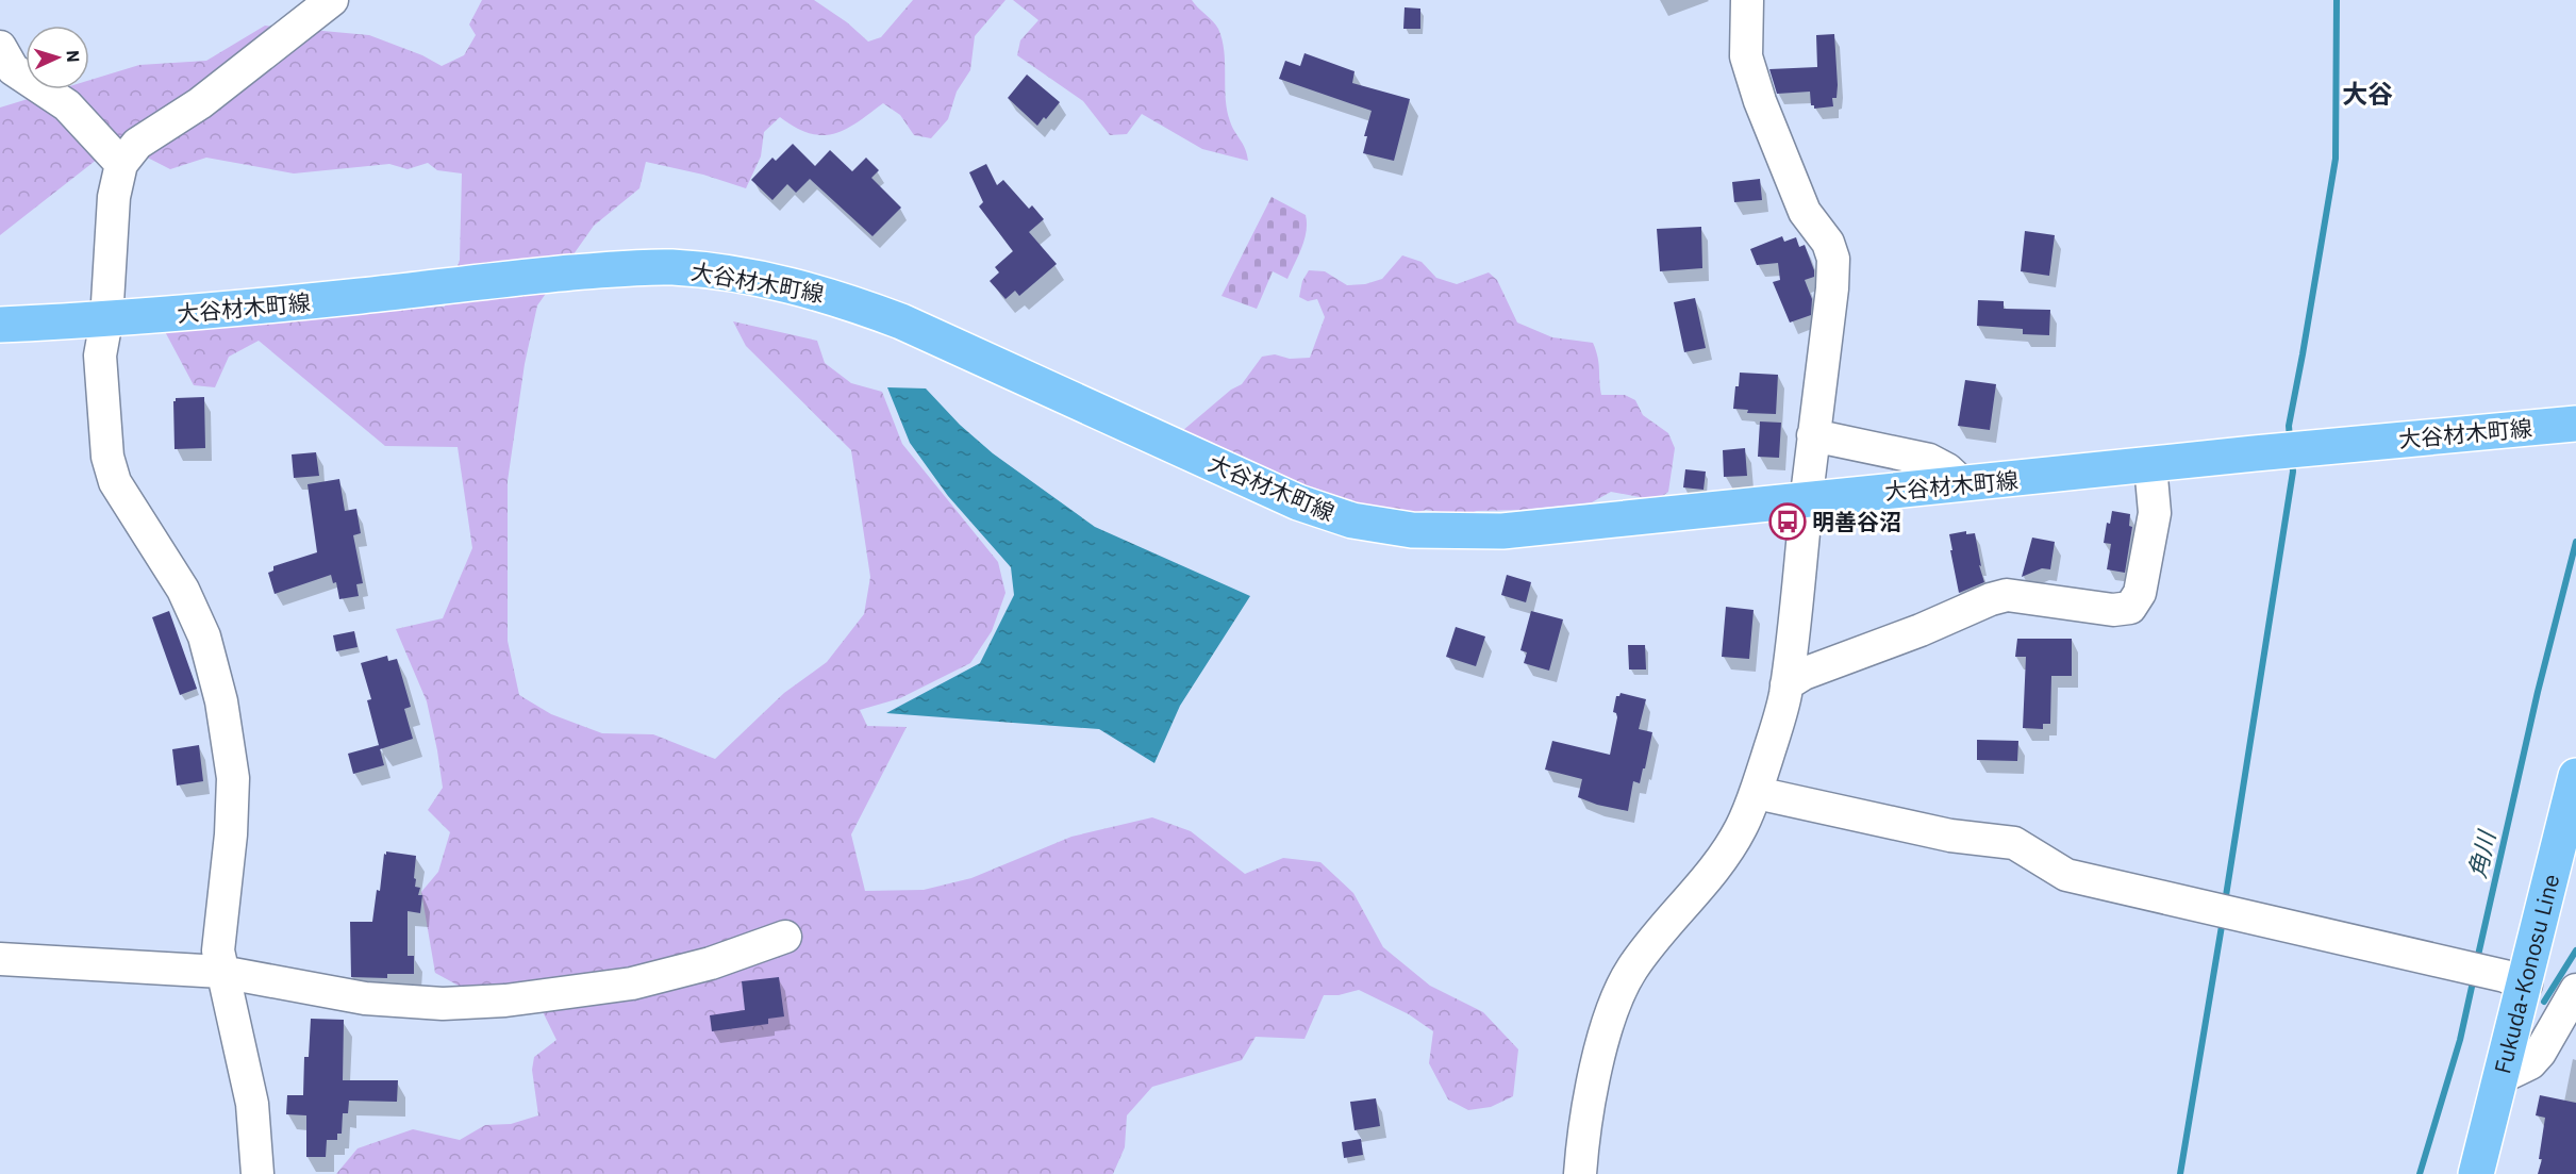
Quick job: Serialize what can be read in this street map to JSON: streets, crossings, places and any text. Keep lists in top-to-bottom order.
{
  "streets": {
    "main road": ["大谷材木町線", "Fukuda-Konosu Line"]
  },
  "districts": ["大谷"],
  "water": ["角川"],
  "places": {
    "bus stop": ["明善谷沼"]
  },
  "north": "right"
}
